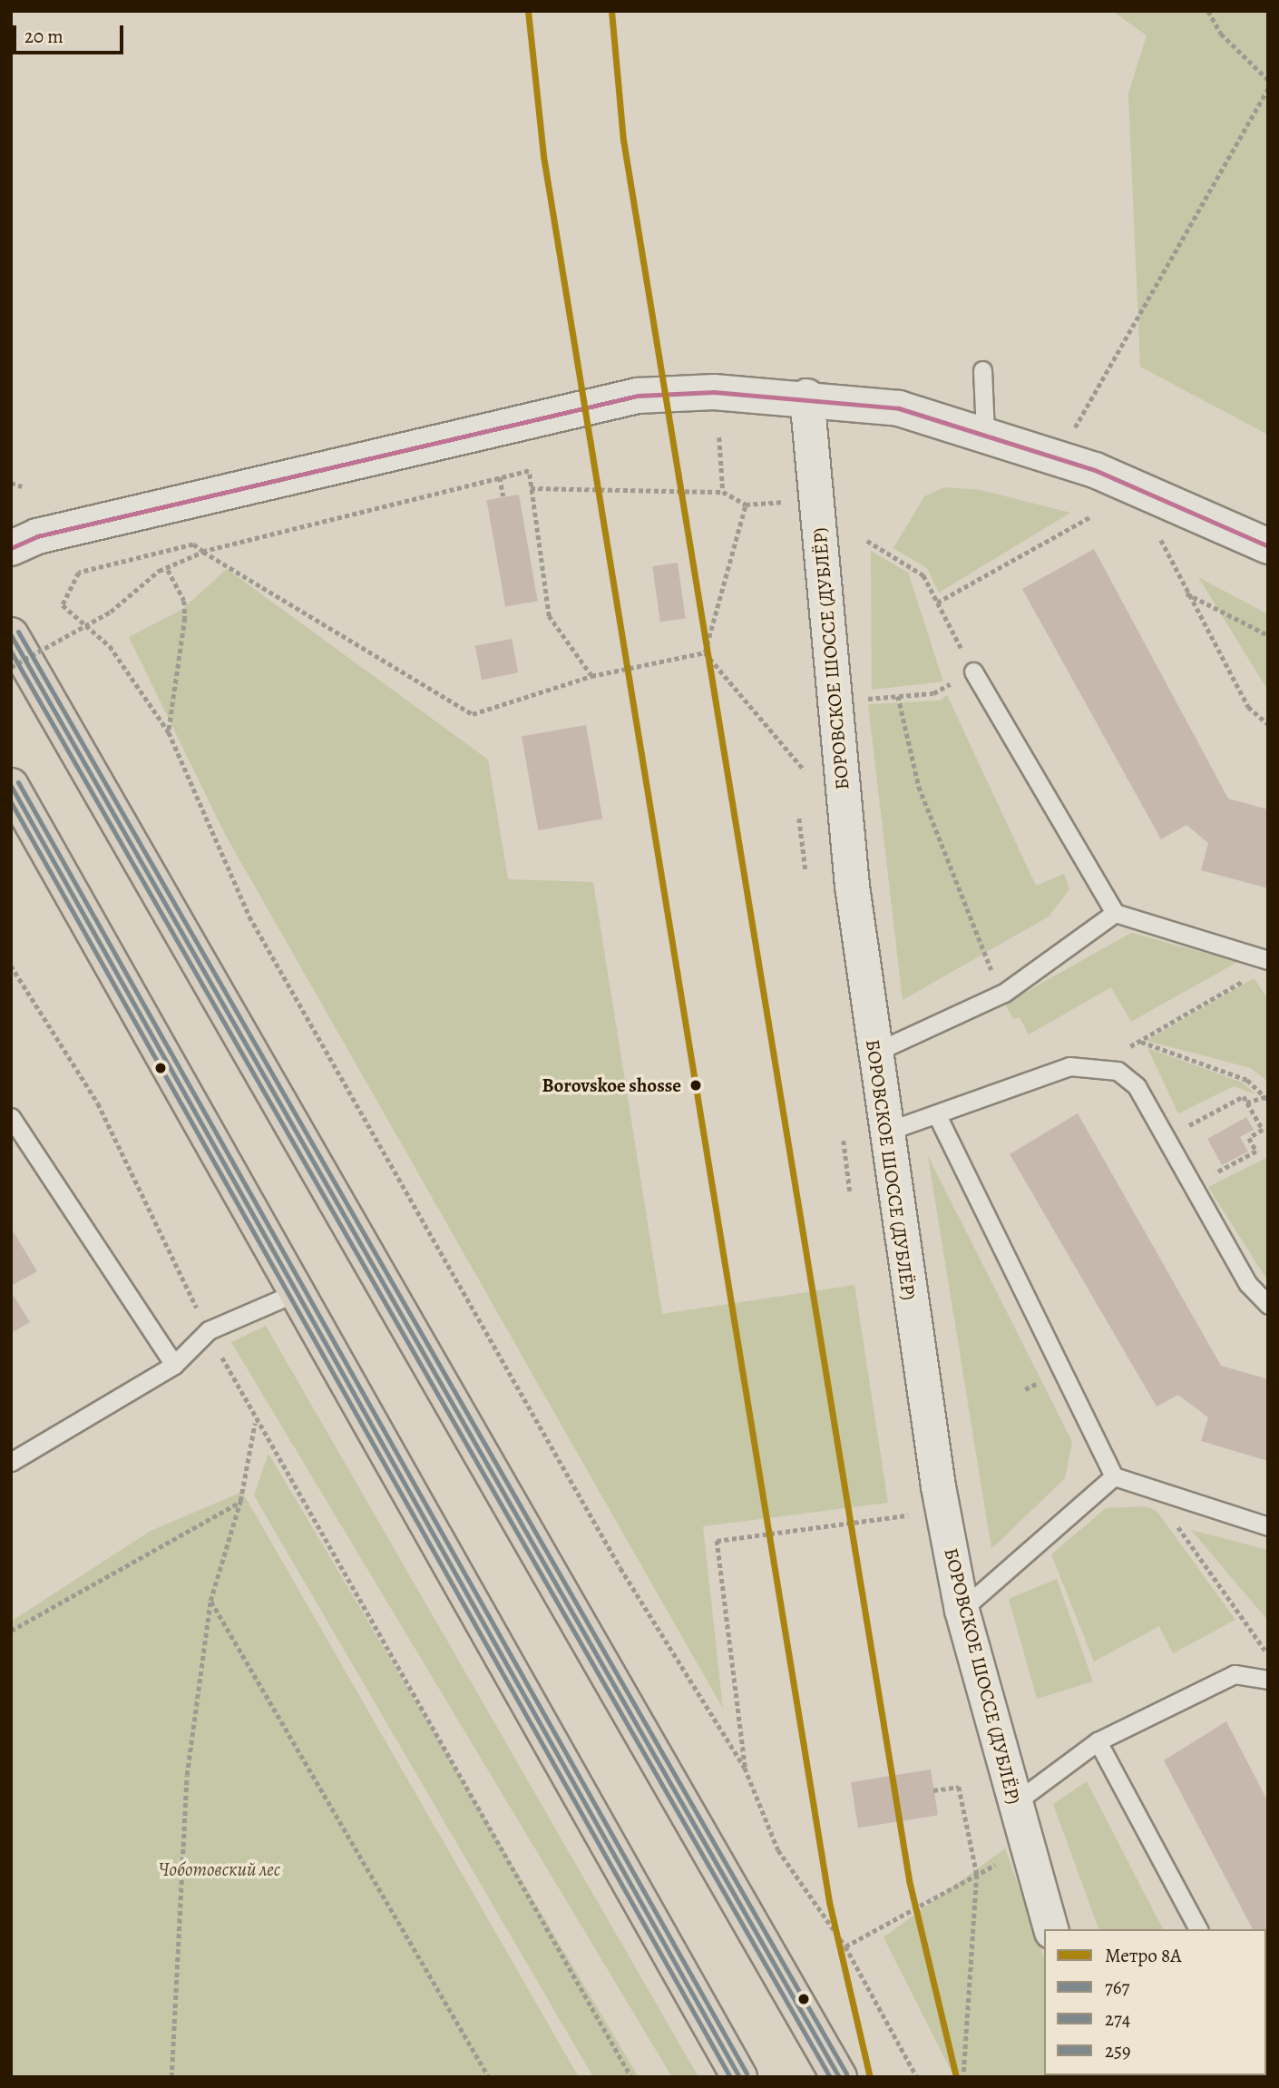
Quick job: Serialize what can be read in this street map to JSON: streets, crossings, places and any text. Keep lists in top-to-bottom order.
{
  "streets": {
    "street": ["БОРОВСКОЕ ШОССЕ (ДУБЛЁР)"]
  },
  "parks": ["Чоботовский лес"],
  "places": ["Borovskoe shosse"],
  "lines": [
    "metro line 8А",
    "transit line 259",
    "transit line 767",
    "transit line 274"
  ],
  "legend": [
    "Метро 8А",
    "767",
    "274",
    "259"
  ],
  "scale_bar": "20 m"
}
